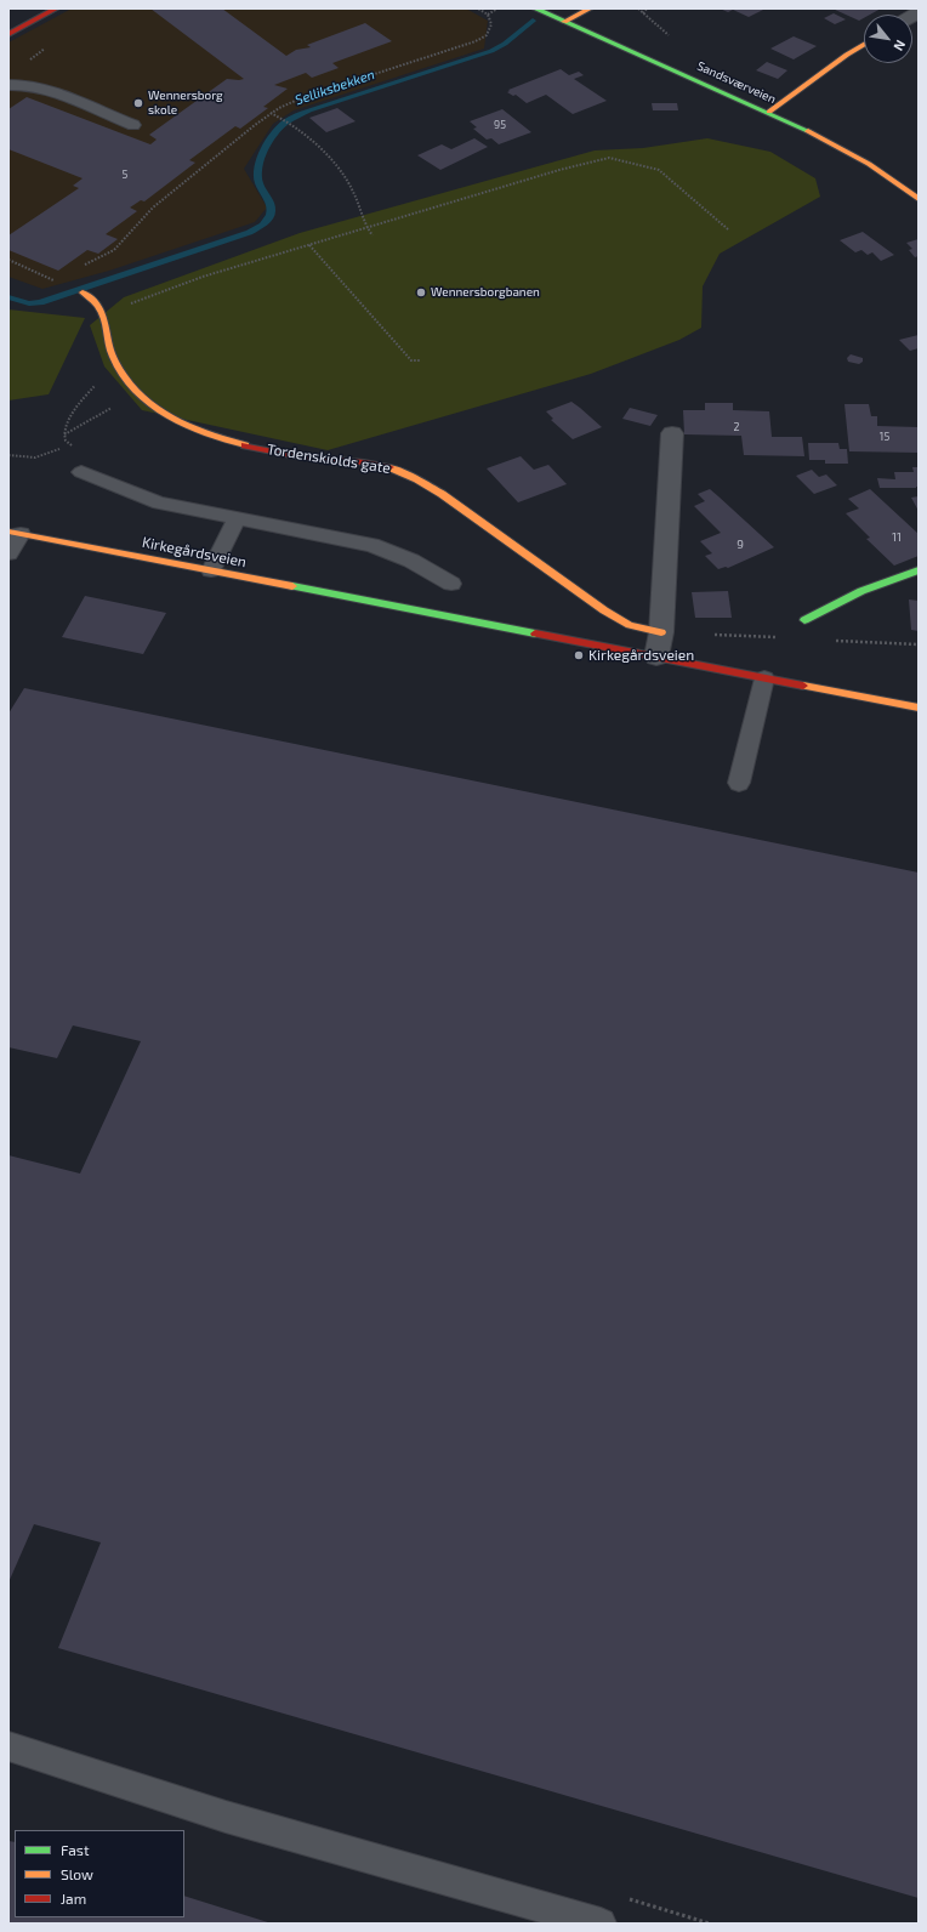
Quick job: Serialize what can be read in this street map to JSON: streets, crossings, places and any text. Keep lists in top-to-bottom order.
{
  "streets": {
    "street": ["Sandsværveien", "Tordenskiolds gate", "Kirkegårdsveien"]
  },
  "water": ["Selliksbekken"],
  "places": ["Wennersborg skole", "Wennersborgbanen", "Kirkegårdsveien"],
  "house_numbers": [
    "95",
    "5",
    "2",
    "15",
    "11",
    "9"
  ],
  "legend": ["Fast", "Slow", "Jam"],
  "north": "bottom right"
}
